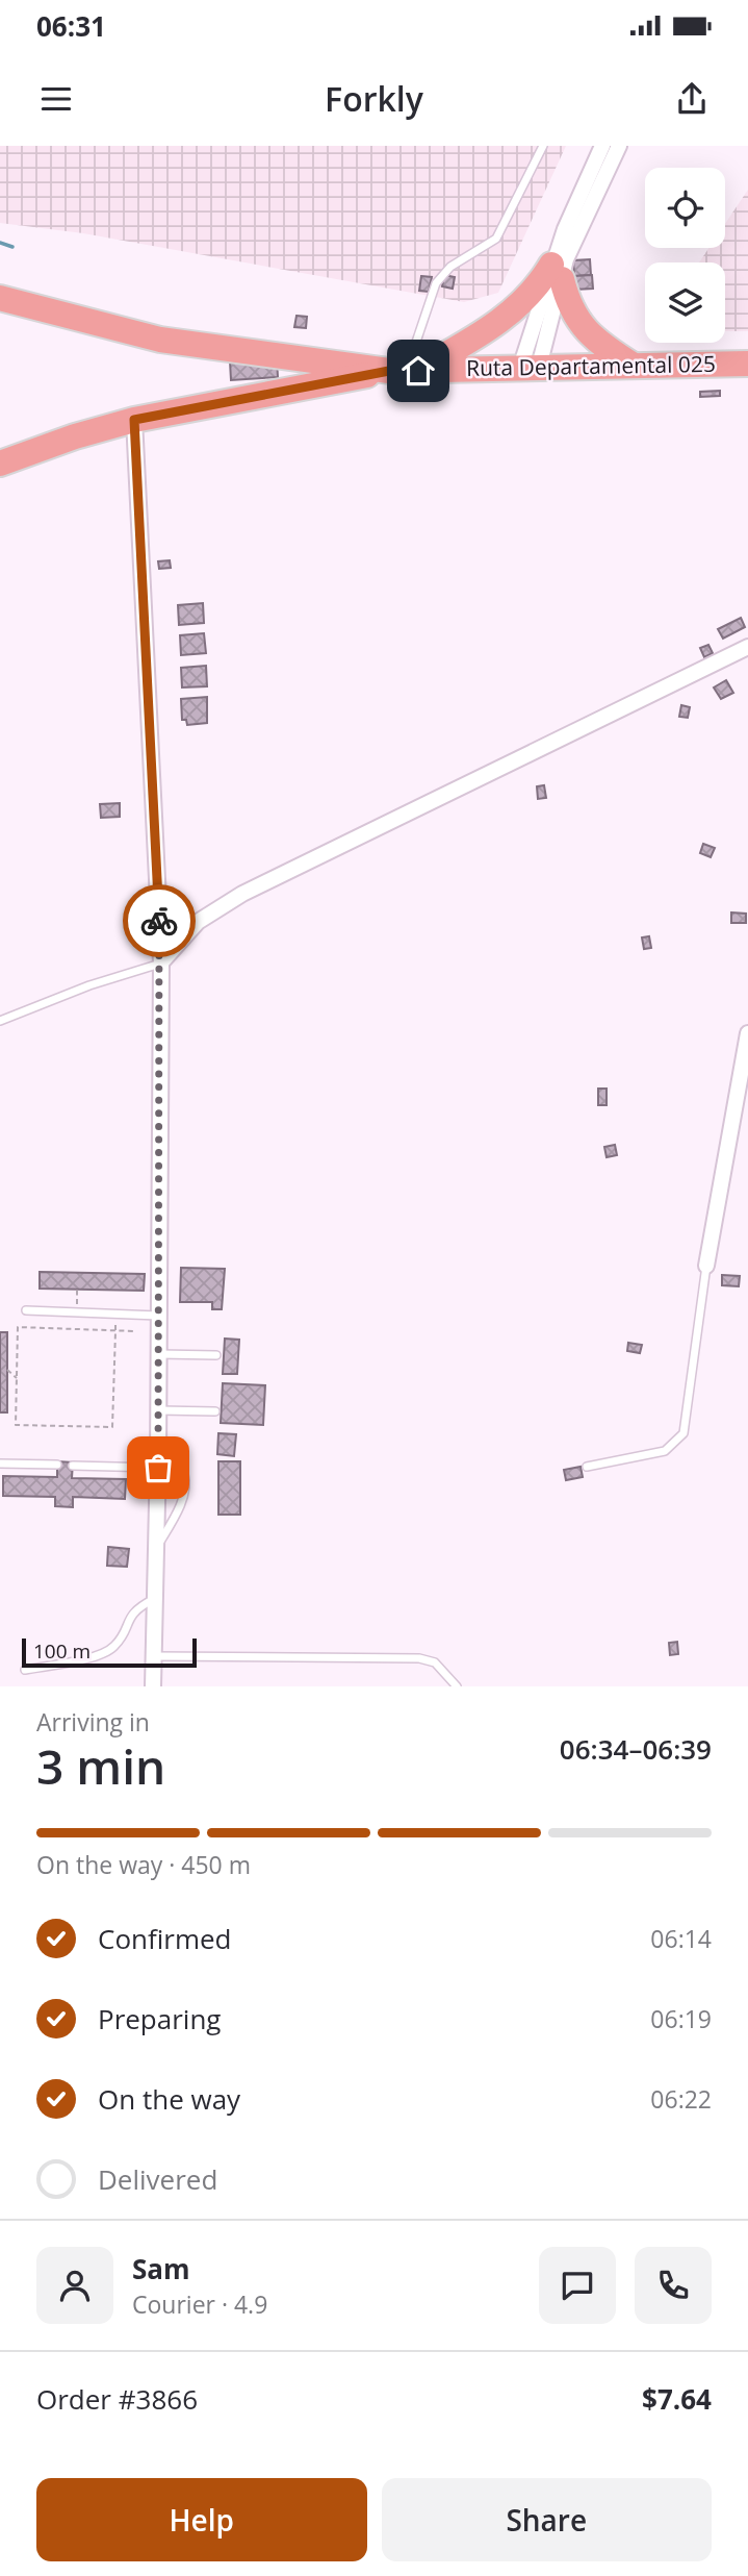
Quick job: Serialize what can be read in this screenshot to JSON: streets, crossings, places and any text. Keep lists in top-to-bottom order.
{
  "streets": {
    "highway": ["Ruta Departamental 025"]
  },
  "scale_bar": "100 m",
  "page": {
    "status": "06:31",
    "header": "Forkly",
    "scale": "100 m",
    "heading": ["3 min", "Arriving in", "06:34–06:39"],
    "panel": [
      "Sam",
      "Courier · 4.9",
      "Order #3866",
      "$7.64"
    ],
    "bar": "On the way · 450 m",
    "list": [
      ["Confirmed", "06:14"],
      ["Preparing", "06:19"],
      ["On the way", "06:22"],
      "Delivered"
    ],
    "buttons": ["Help", "Share"]
  }
}
